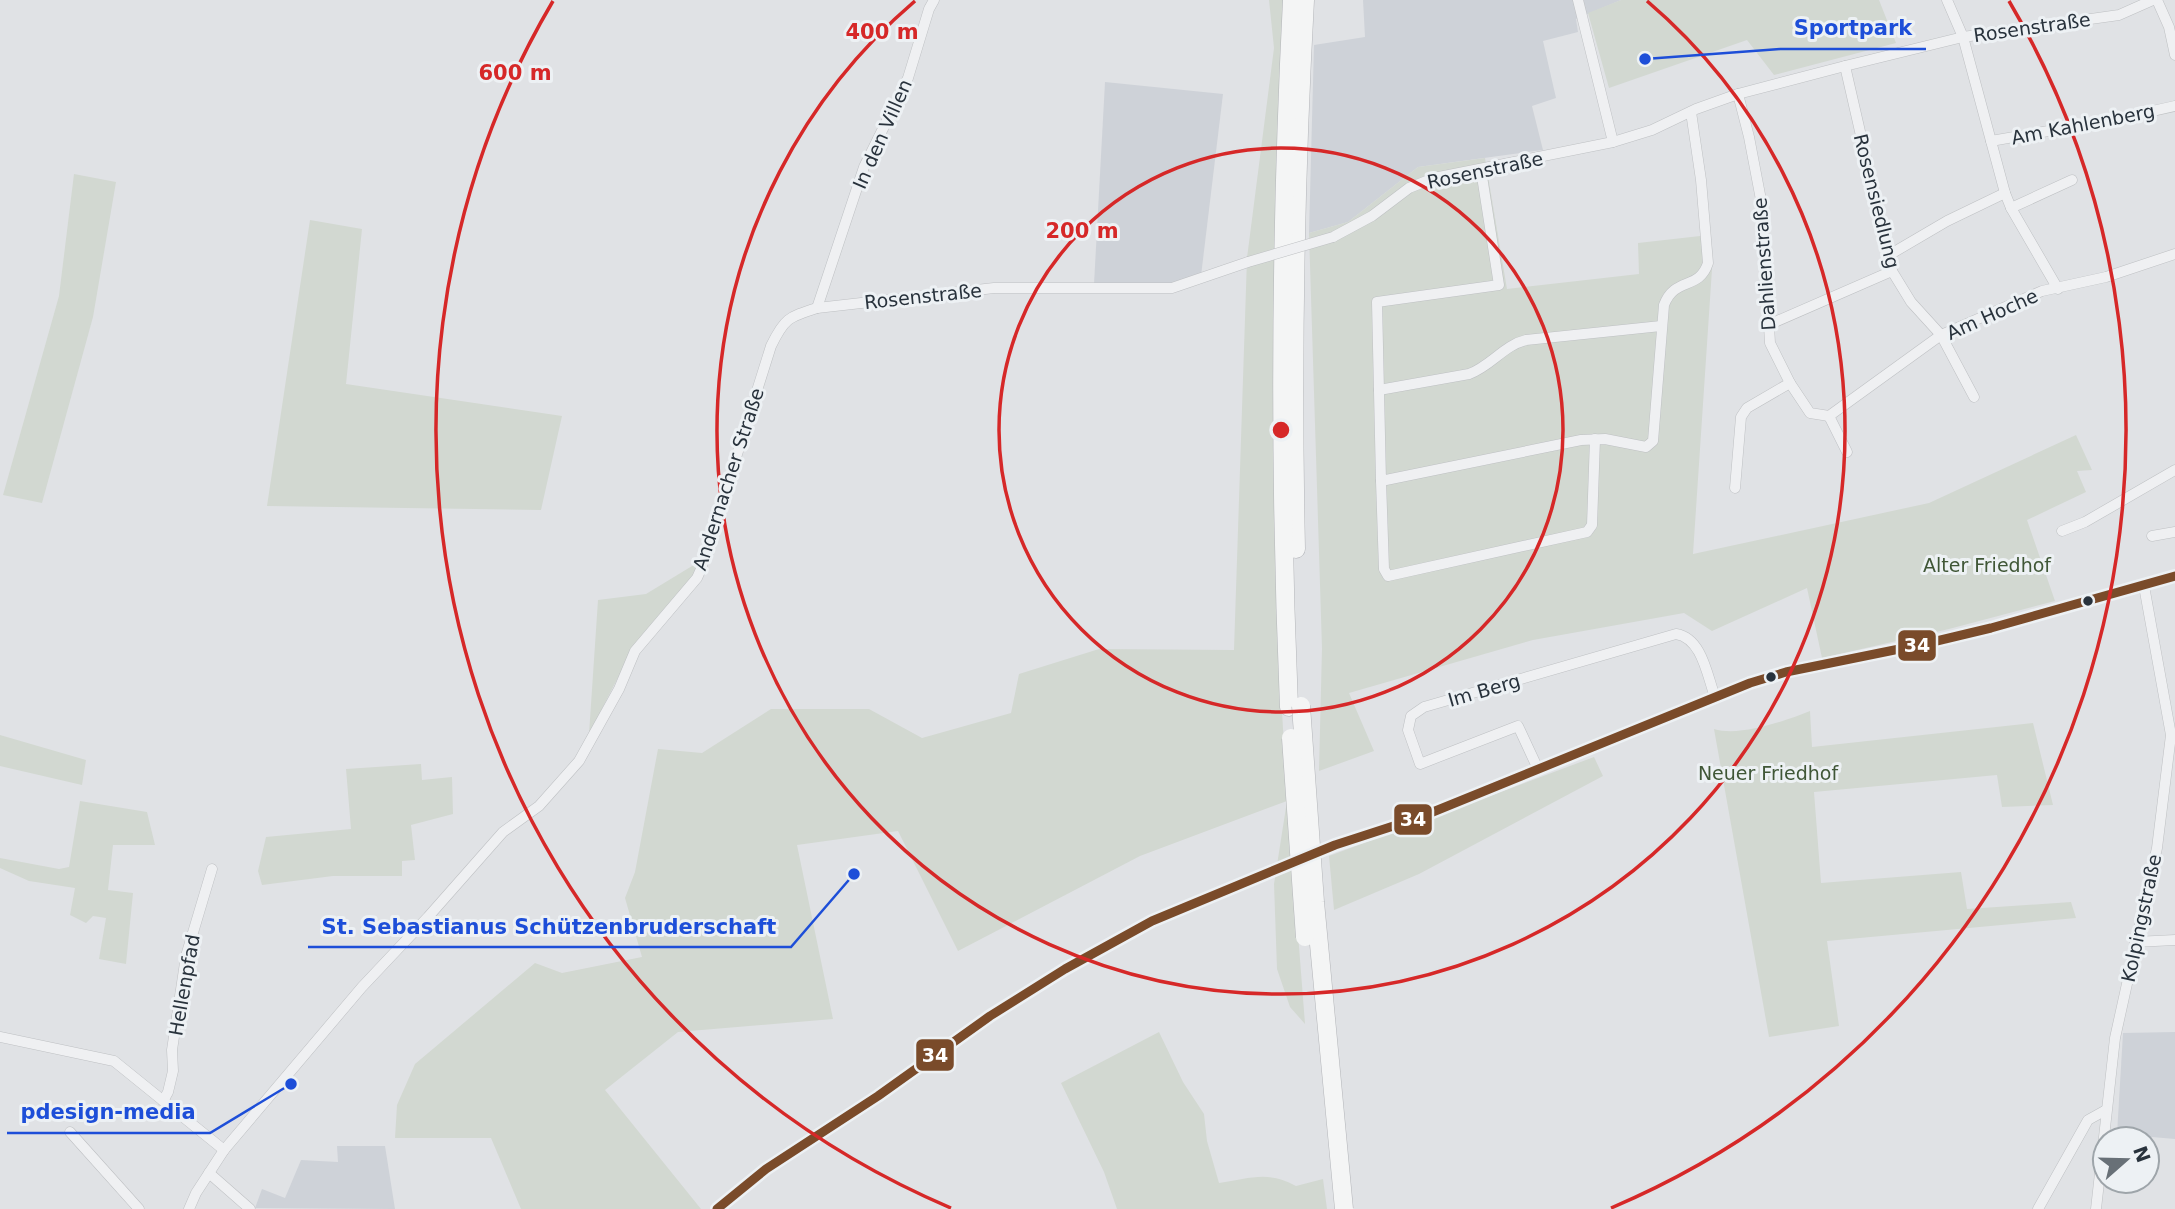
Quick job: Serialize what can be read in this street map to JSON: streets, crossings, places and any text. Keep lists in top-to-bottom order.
{
  "streets": {
    "street": [
      "Rosenstraße",
      "Am Kahlenberg",
      "In den Villen",
      "Rosensiedlung",
      "Dahlienstraße",
      "Am Hoche",
      "Andernacher Straße",
      "Im Berg",
      "Kolpingstraße",
      "Hellenpfad"
    ]
  },
  "crossings": [
    ["Rosenstraße", "In den Villen"],
    ["Rosenstraße", "Rosensiedlung"],
    ["Rosenstraße", "Dahlienstraße"],
    ["Rosenstraße", "Andernacher Straße"],
    ["Rosensiedlung", "Am Hoche"]
  ],
  "parks": ["Alter Friedhof", "Neuer Friedhof"],
  "places": ["Sportpark", "St. Sebastianus Schützenbruderschaft", "pdesign-media"],
  "lines": ["transit line 34"],
  "north": "right",
  "rings": ["400 m", "600 m", "200 m"]
}
